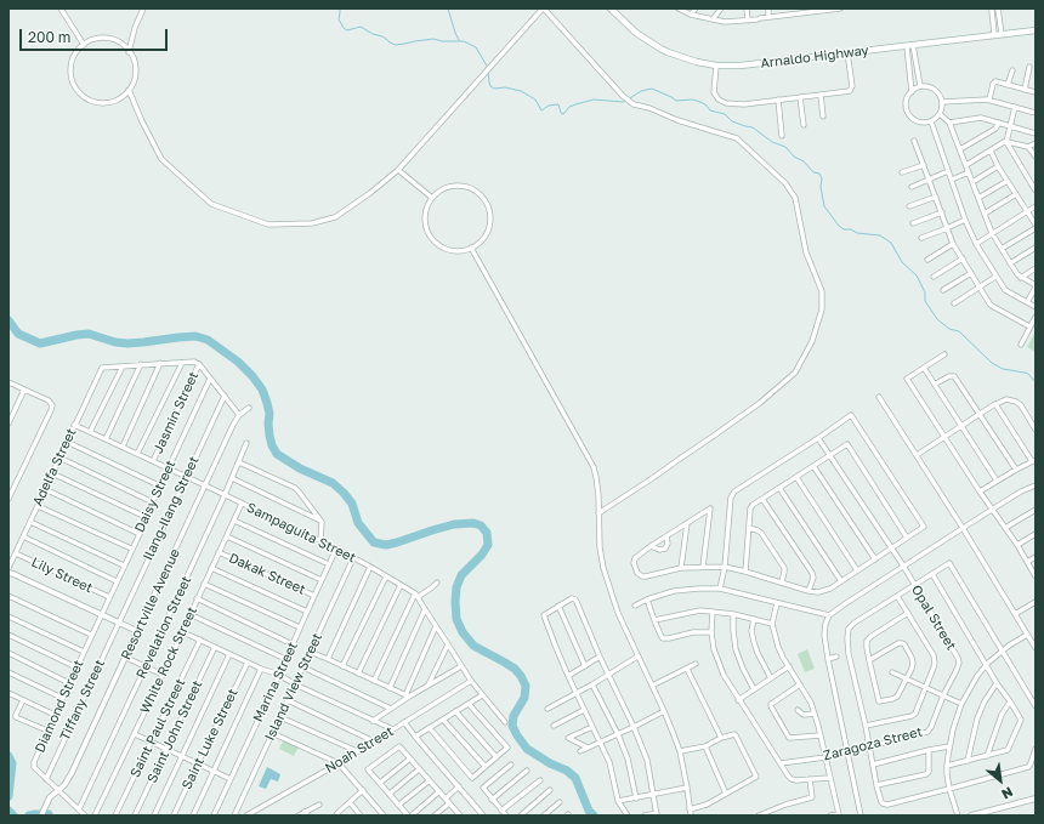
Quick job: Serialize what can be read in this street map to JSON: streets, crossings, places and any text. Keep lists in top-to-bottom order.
{
  "streets": {
    "main road": ["Arnaldo Highway"],
    "street": [
      "Jasmin Street",
      "Adelfa Street",
      "Daisy Street",
      "Ilang-Ilang Street",
      "Sampaguita Street",
      "Dakak Street",
      "Lily Street",
      "Resortville Avenue",
      "Opal Street",
      "Revelation Street",
      "White Rock Street",
      "Marina Street",
      "Island View Street",
      "Tiffany Street",
      "Diamond Street",
      "Saint Paul Street",
      "Saint John Street",
      "Saint Luke Street",
      "Zaragoza Street",
      "Noah Street"
    ]
  },
  "crossings": [
    ["Jasmin Street", "Sampaguita Street"],
    ["Adelfa Street", "Sampaguita Street"],
    ["Adelfa Street", "Lily Street"],
    ["Daisy Street", "Sampaguita Street"],
    ["Daisy Street", "Lily Street"],
    ["Daisy Street", "Diamond Street"],
    ["Ilang-Ilang Street", "Sampaguita Street"],
    ["Ilang-Ilang Street", "Tiffany Street"],
    ["Sampaguita Street", "Resortville Avenue"],
    ["Sampaguita Street", "Revelation Street"],
    ["Sampaguita Street", "White Rock Street"],
    ["Sampaguita Street", "Marina Street"],
    ["Sampaguita Street", "Island View Street"],
    ["Sampaguita Street", "Noah Street"],
    ["Dakak Street", "White Rock Street"],
    ["Dakak Street", "Marina Street"],
    ["Resortville Avenue", "Diamond Street"],
    ["Opal Street", "Zaragoza Street"],
    ["Tiffany Street", "Diamond Street"]
  ],
  "scale_bar": "200 m",
  "north": "bottom right"
}
